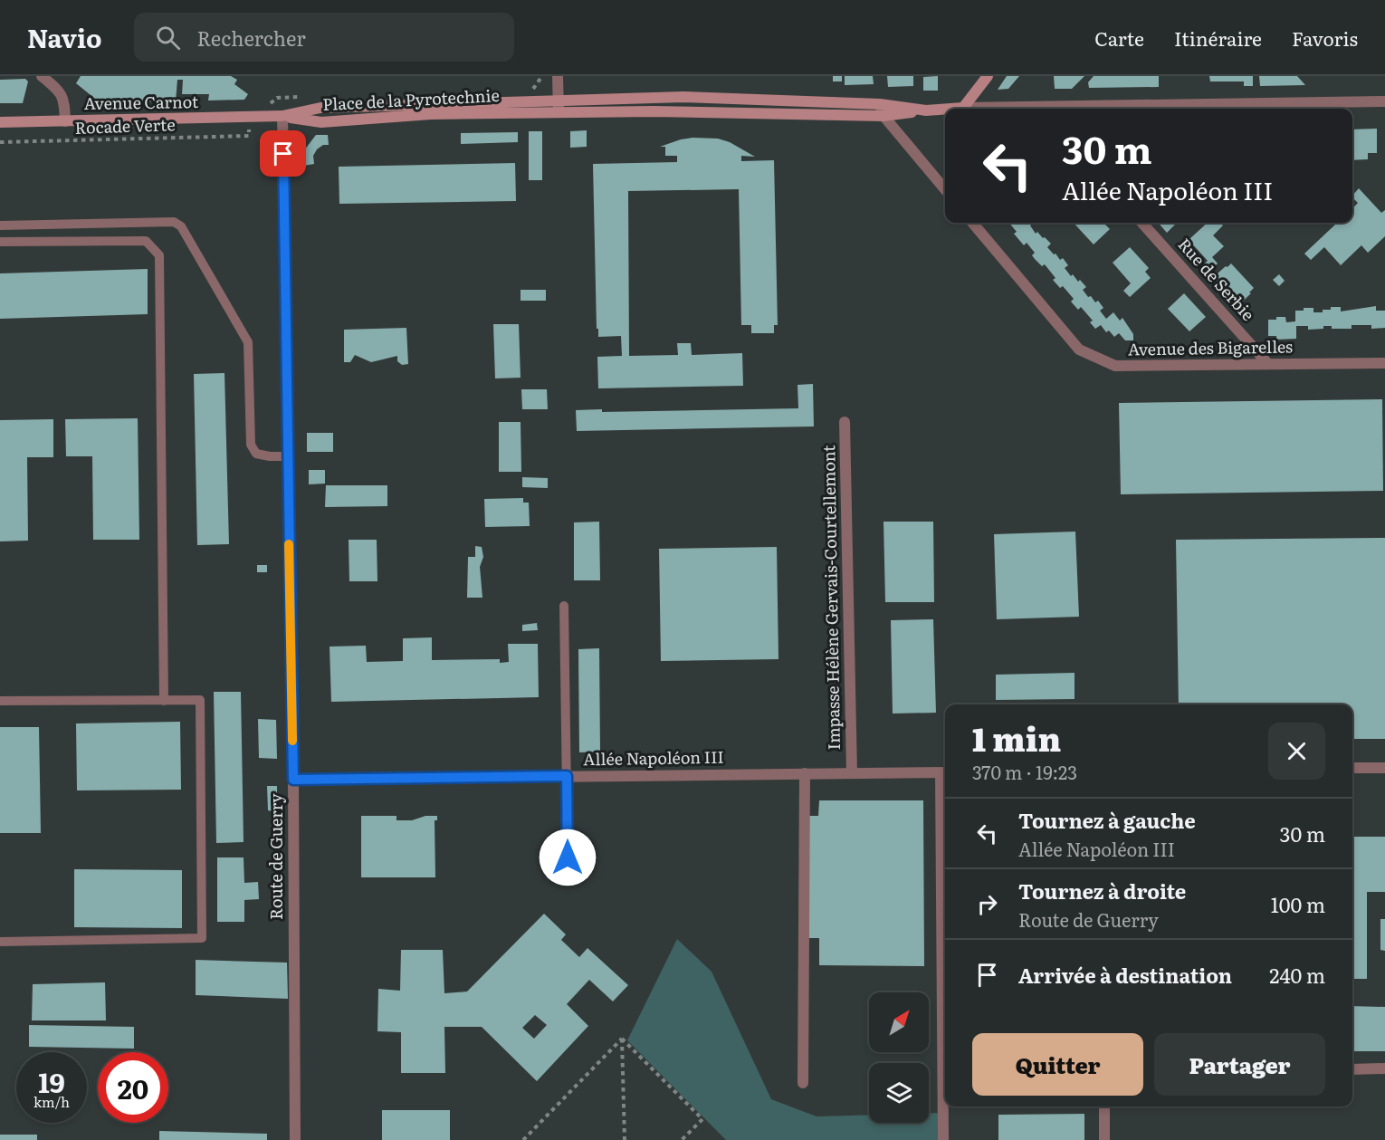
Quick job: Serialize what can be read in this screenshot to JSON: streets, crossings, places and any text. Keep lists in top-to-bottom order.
{
  "streets": {
    "main road": ["Place de la Pyrotechnie", "Avenue Carnot"],
    "street": [
      "Rue de Serbie",
      "Avenue des Bigarelles",
      "Impasse Hélène Gervais-Courtellemont",
      "Allée Napoléon III",
      "Route de Guerry"
    ],
    "path": ["Rocade Verte"]
  },
  "crossings": [
    ["Place de la Pyrotechnie", "Avenue Carnot"],
    ["Place de la Pyrotechnie", "Route de Guerry"],
    ["Avenue Carnot", "Route de Guerry"],
    ["Rue de Serbie", "Avenue des Bigarelles"],
    ["Impasse Hélène Gervais-Courtellemont", "Allée Napoléon III"],
    ["Allée Napoléon III", "Route de Guerry"]
  ],
  "north": "top right",
  "page": {
    "header": "Navio",
    "search": "Rechercher",
    "nav": ["Carte", "Itinéraire", "Favoris"],
    "turn": ["30 m", "Allée Napoléon III"],
    "heading": ["1 min", "370 m · 19:23"],
    "list": [
      {
        "name": "Tournez à gauche",
        "note": "Allée Napoléon III",
        "value": "30 m"
      },
      {
        "name": "Tournez à droite",
        "note": "Route de Guerry",
        "value": "100 m"
      },
      {
        "name": "Arrivée à destination",
        "value": "240 m"
      }
    ],
    "buttons": ["Quitter", "Partager"],
    "speed": "19 km/h",
    "limit": "20"
  }
}
